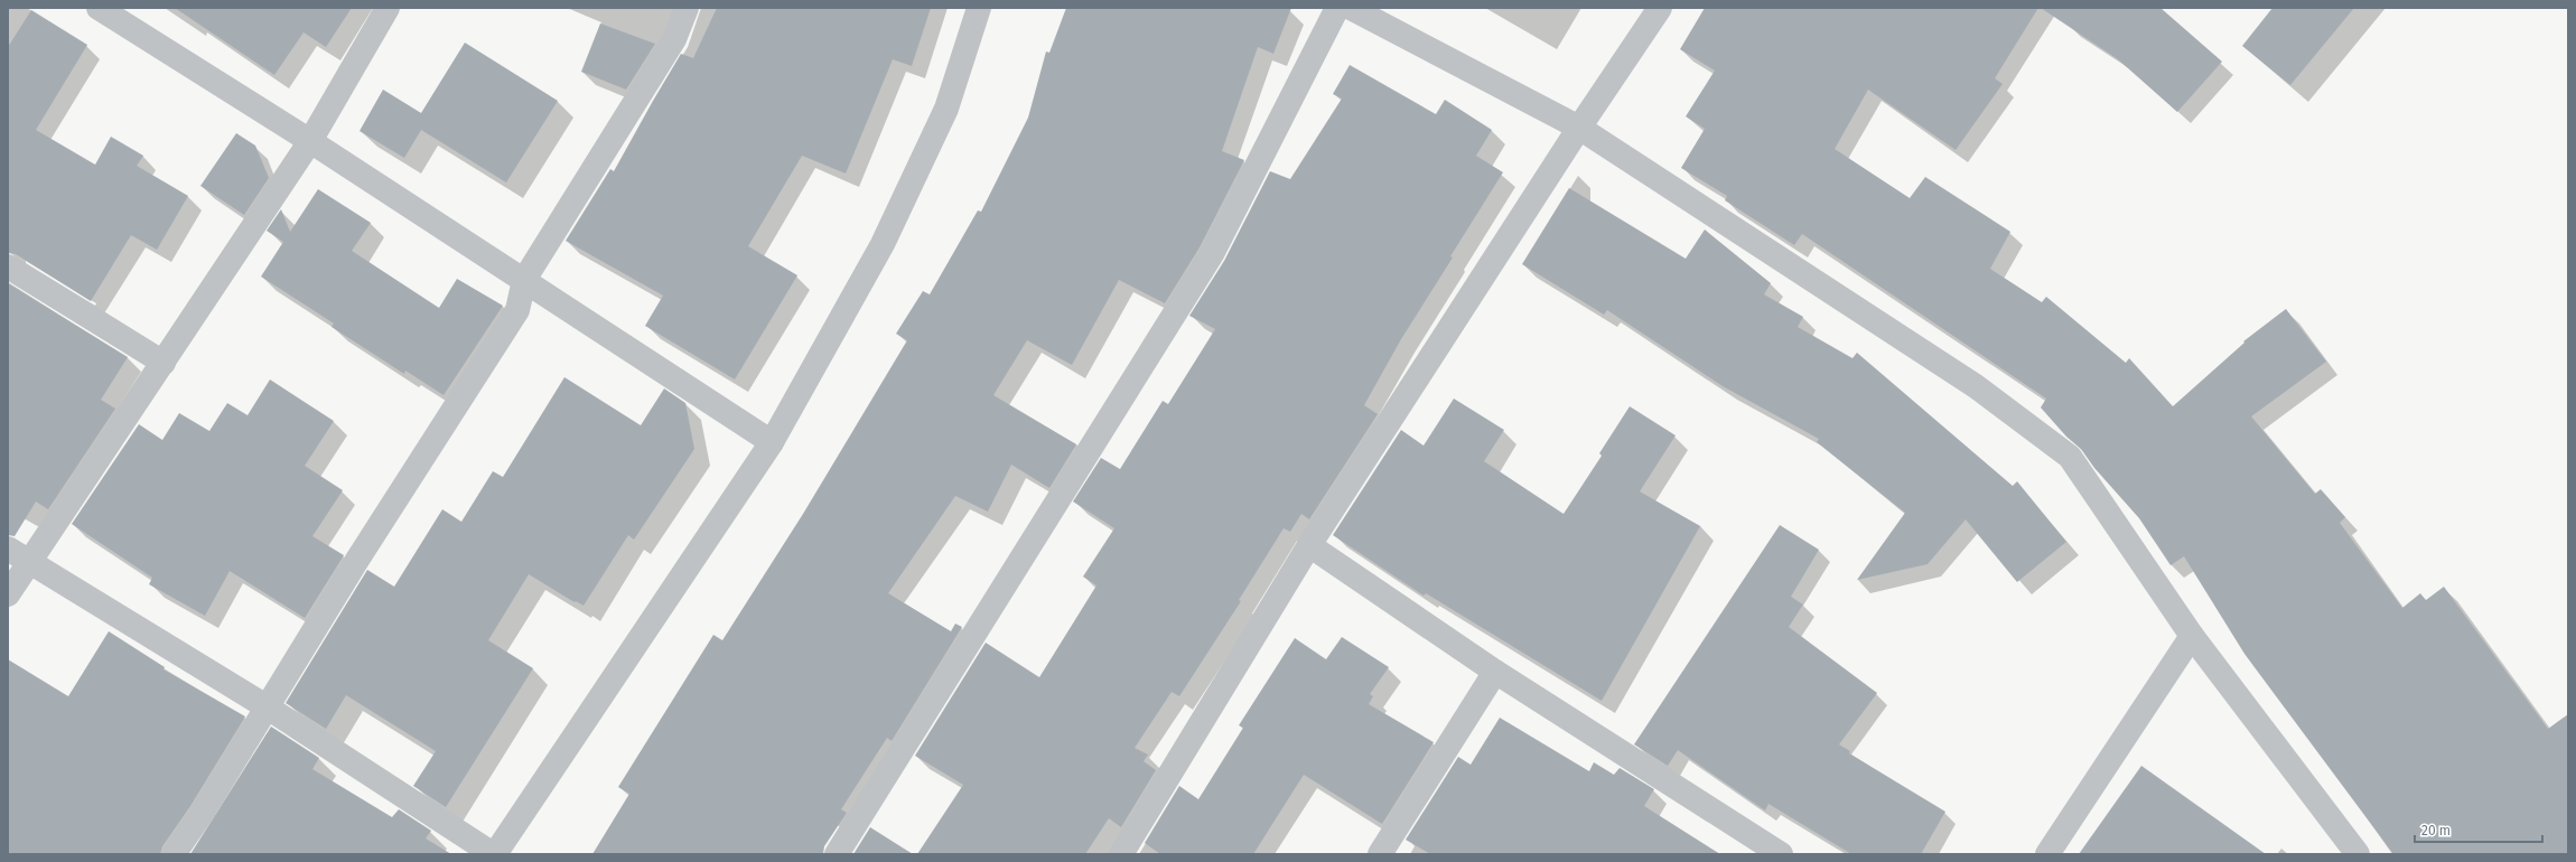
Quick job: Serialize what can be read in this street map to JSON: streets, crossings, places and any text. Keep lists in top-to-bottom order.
{
  "scale_bar": "20 m"
}
